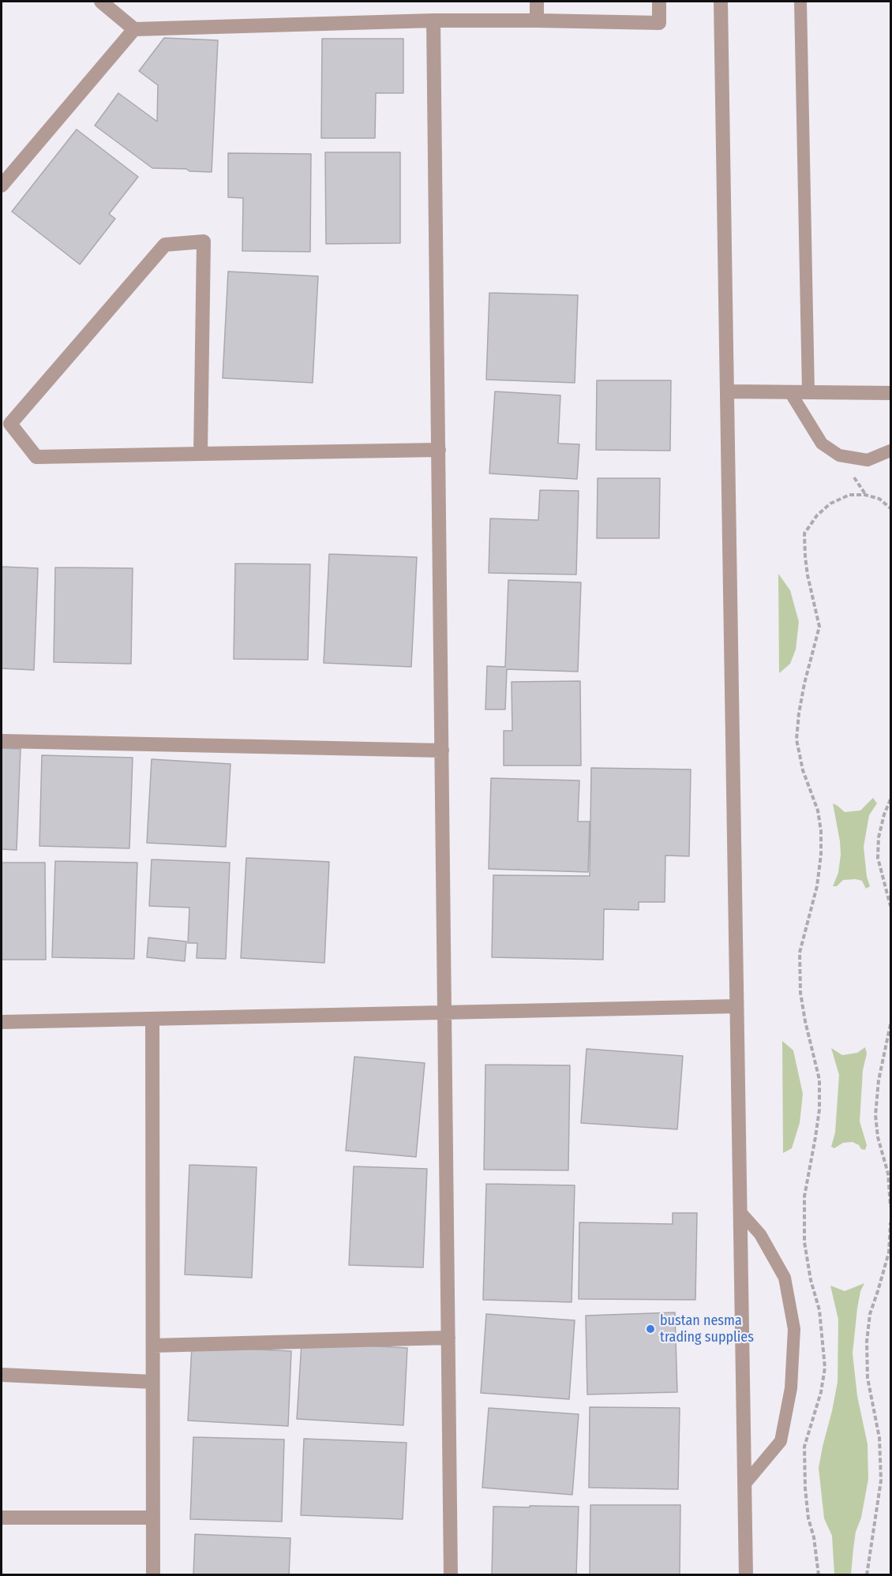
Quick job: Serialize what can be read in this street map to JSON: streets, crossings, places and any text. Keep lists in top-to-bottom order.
{
  "places": ["bustan nesma trading supplies"]
}
